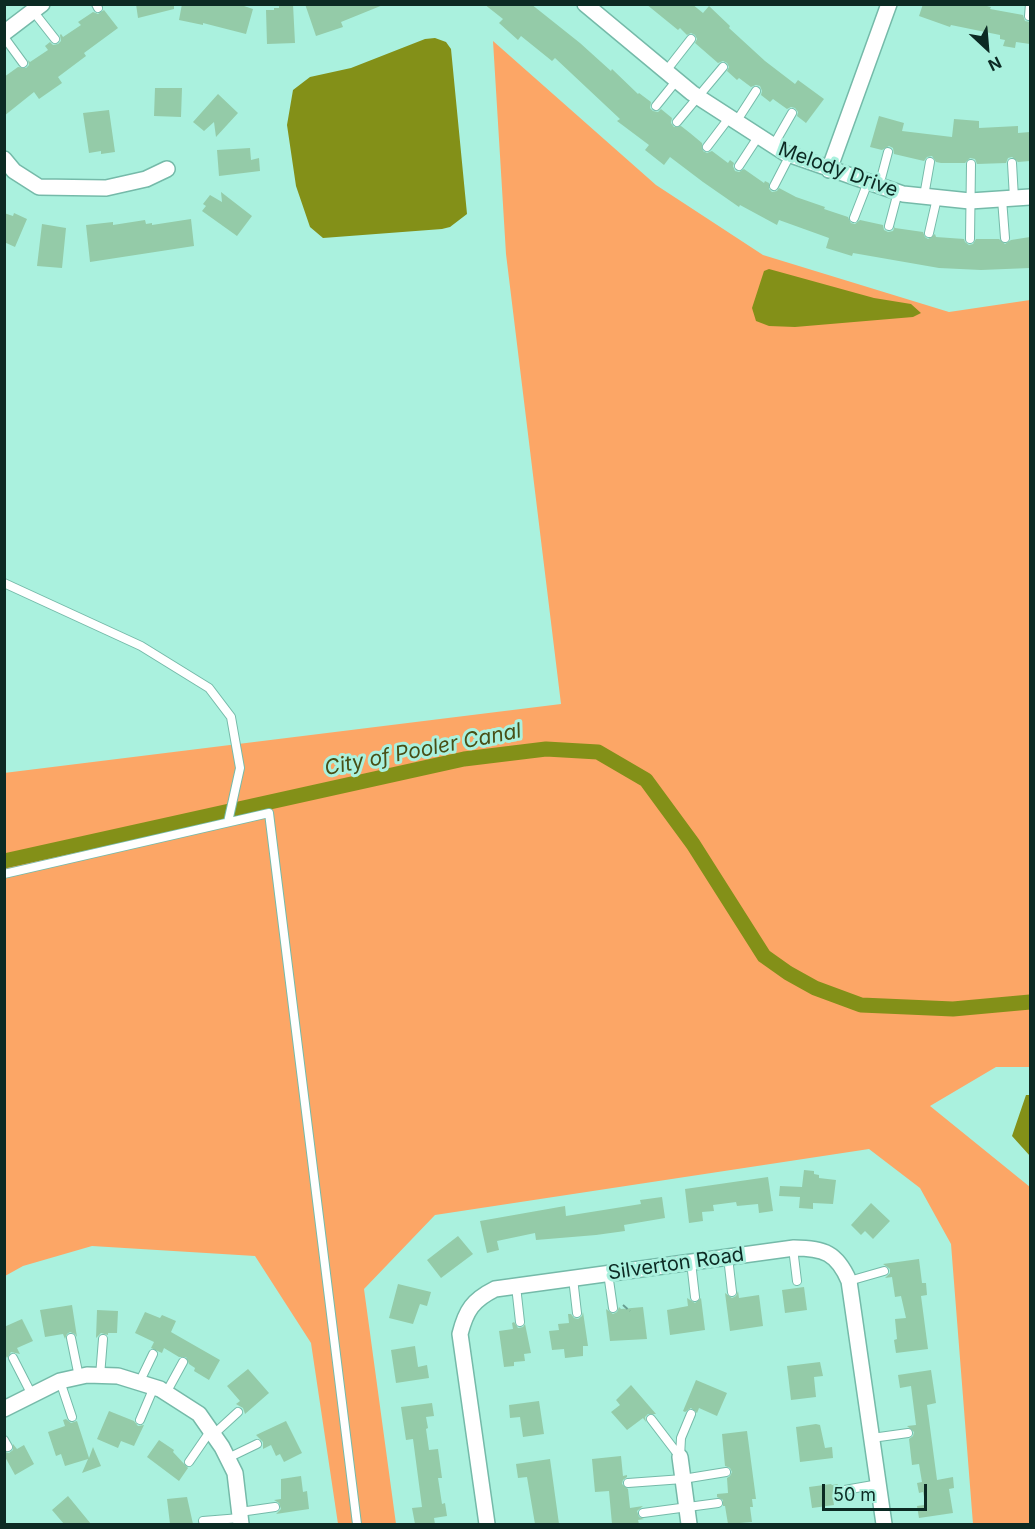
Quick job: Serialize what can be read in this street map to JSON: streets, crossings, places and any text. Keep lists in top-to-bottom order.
{
  "streets": {
    "street": ["Melody Drive", "Silverton Road"]
  },
  "water": ["City of Pooler Canal"],
  "scale_bar": "50 m",
  "north": "bottom right"
}
